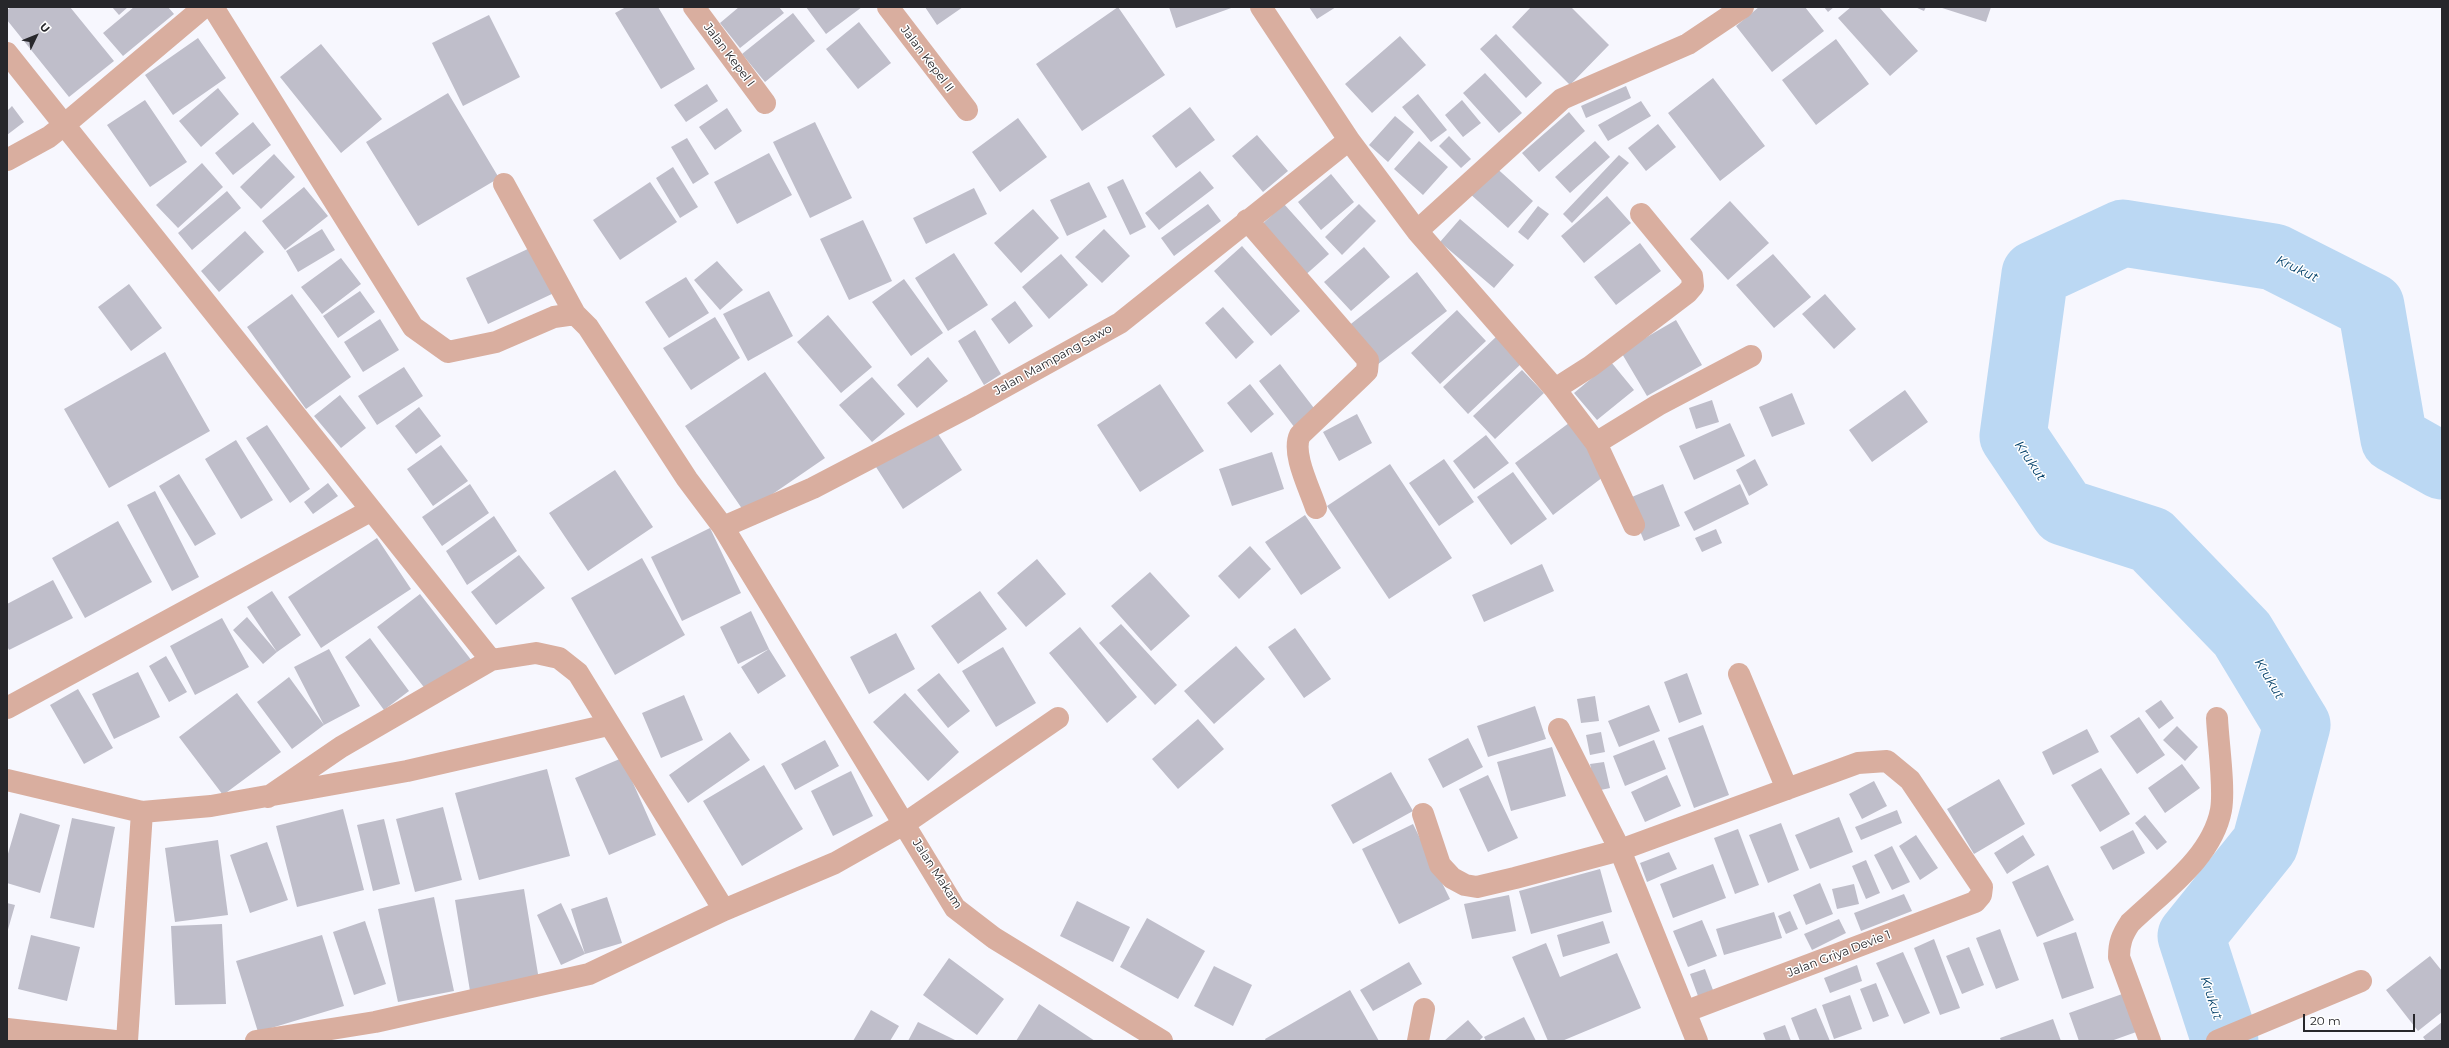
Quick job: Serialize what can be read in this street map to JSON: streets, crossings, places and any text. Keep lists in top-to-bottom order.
{
  "streets": {
    "street": [
      "Jalan Kepel I",
      "Jalan Kepel II",
      "Jalan Mampang Sawo",
      "Jalan Makam",
      "Jalan Griya Devie 1"
    ]
  },
  "crossings": [
    ["Jalan Mampang Sawo", "Jalan Makam"]
  ],
  "water": ["Krukut"],
  "scale_bar": "20 m",
  "north": "top right"
}
